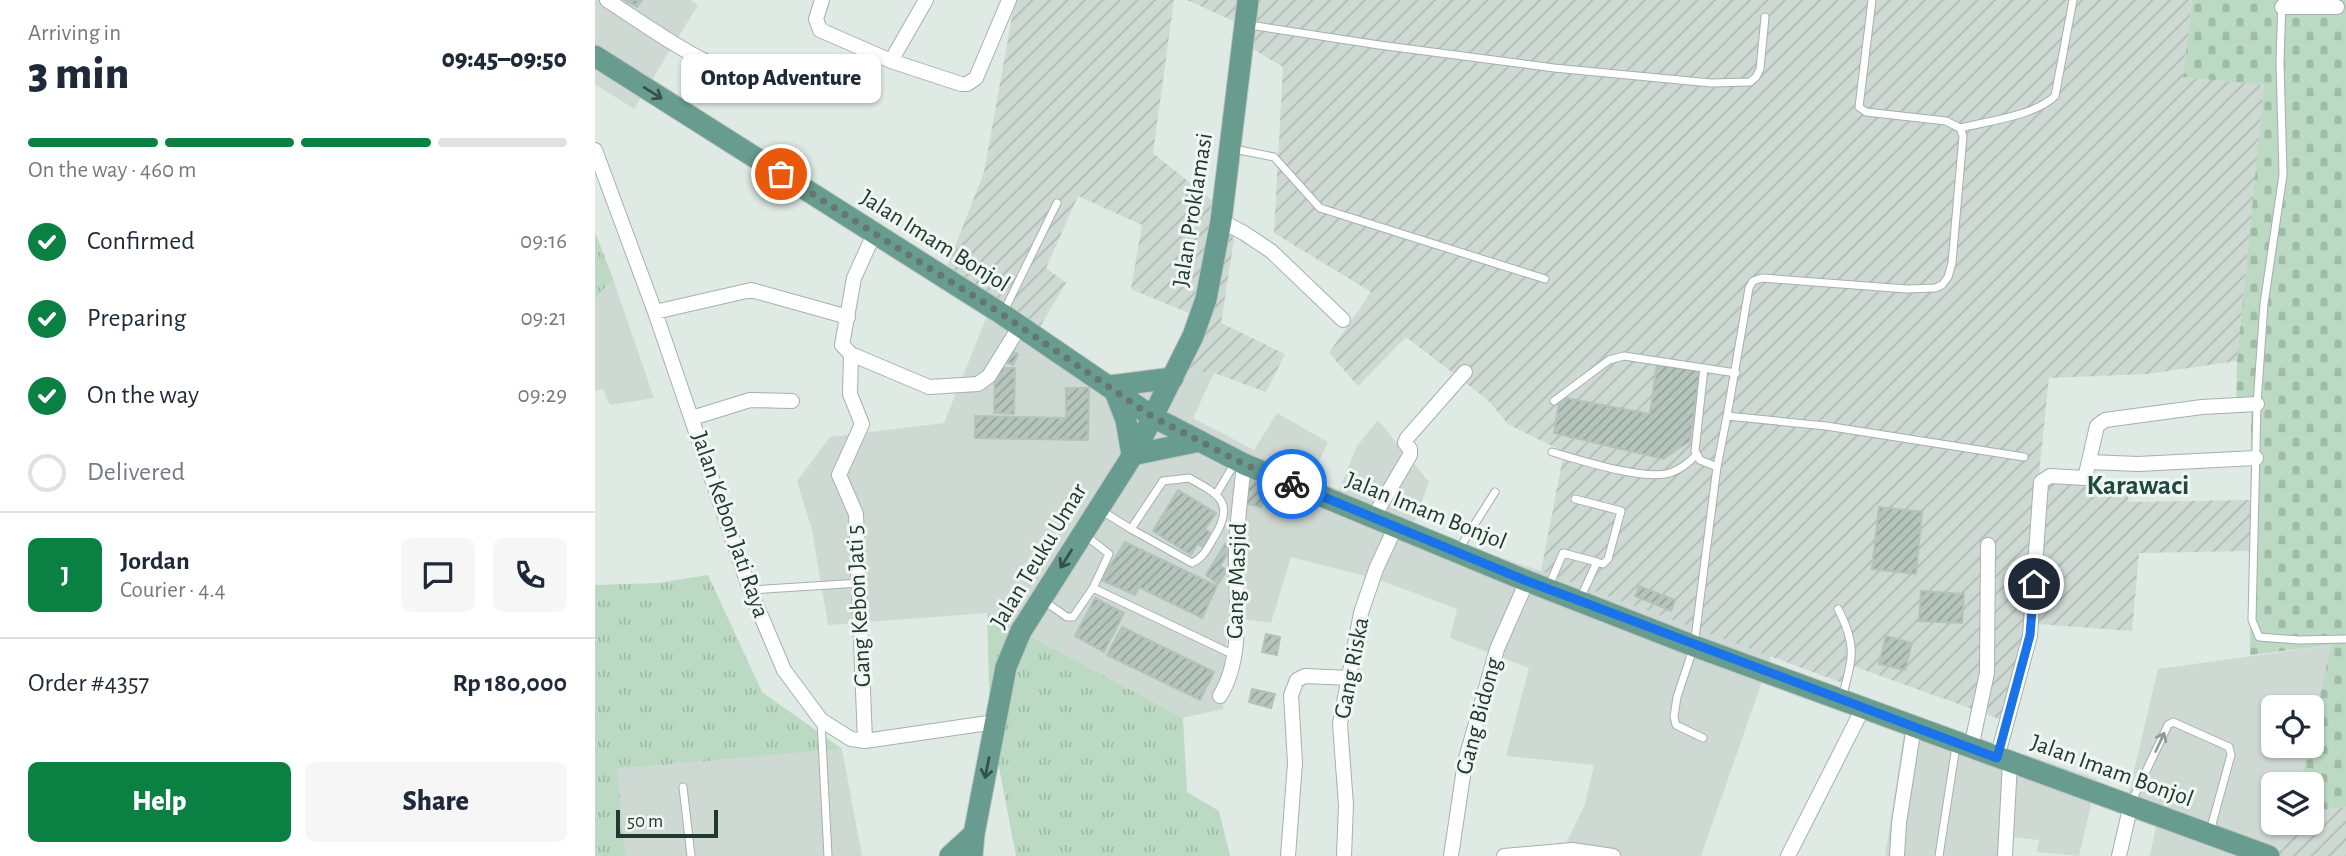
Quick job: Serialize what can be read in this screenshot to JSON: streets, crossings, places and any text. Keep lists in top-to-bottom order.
{
  "streets": {
    "main road": ["Jalan Proklamasi", "Jalan Imam Bonjol", "Jalan Teuku Umar"],
    "street": [
      "Jalan Kebon Jati Raya",
      "Gang Masjid",
      "Gang Kebon Jati 5",
      "Gang Riska",
      "Gang Bidong"
    ]
  },
  "crossings": [
    ["Jalan Proklamasi", "Jalan Imam Bonjol"],
    ["Jalan Proklamasi", "Jalan Teuku Umar"],
    ["Jalan Imam Bonjol", "Jalan Teuku Umar"],
    ["Jalan Imam Bonjol", "Gang Masjid"],
    ["Jalan Imam Bonjol", "Gang Riska"],
    ["Jalan Imam Bonjol", "Gang Bidong"],
    ["Jalan Kebon Jati Raya", "Gang Kebon Jati 5"]
  ],
  "one_way": ["Jalan Teuku Umar"],
  "districts": ["Karawaci"],
  "places": ["Ontop Adventure"],
  "scale_bar": "50 m",
  "page": {
    "heading": ["3 min", "Arriving in", "09:45–09:50"],
    "panel": [
      "Jordan",
      "Courier · 4.4",
      "Order #4357",
      "Rp 180,000"
    ],
    "bubble": "Ontop Adventure",
    "bar": "On the way · 460 m",
    "list": [
      ["Confirmed", "09:16"],
      ["Preparing", "09:21"],
      ["On the way", "09:29"],
      "Delivered"
    ],
    "round": "J",
    "buttons": ["Help", "Share"],
    "scale": "50 m"
  }
}
